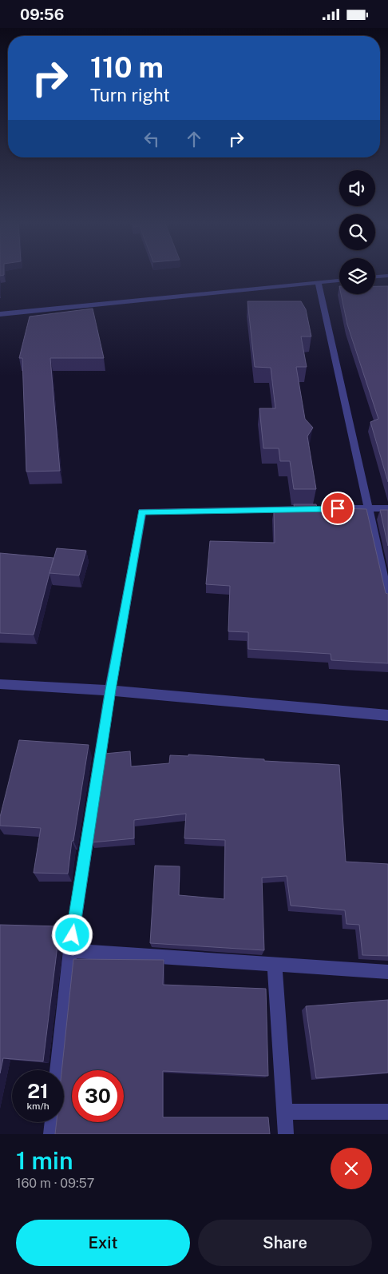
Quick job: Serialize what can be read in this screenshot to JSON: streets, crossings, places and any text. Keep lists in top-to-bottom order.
{
  "page": {
    "status": "09:56",
    "turn": ["110 m", "Turn right"],
    "speed": "21 km/h",
    "limit": "30",
    "heading": ["1 min", "160 m · 09:57"],
    "buttons": ["Exit", "Share"]
  }
}
